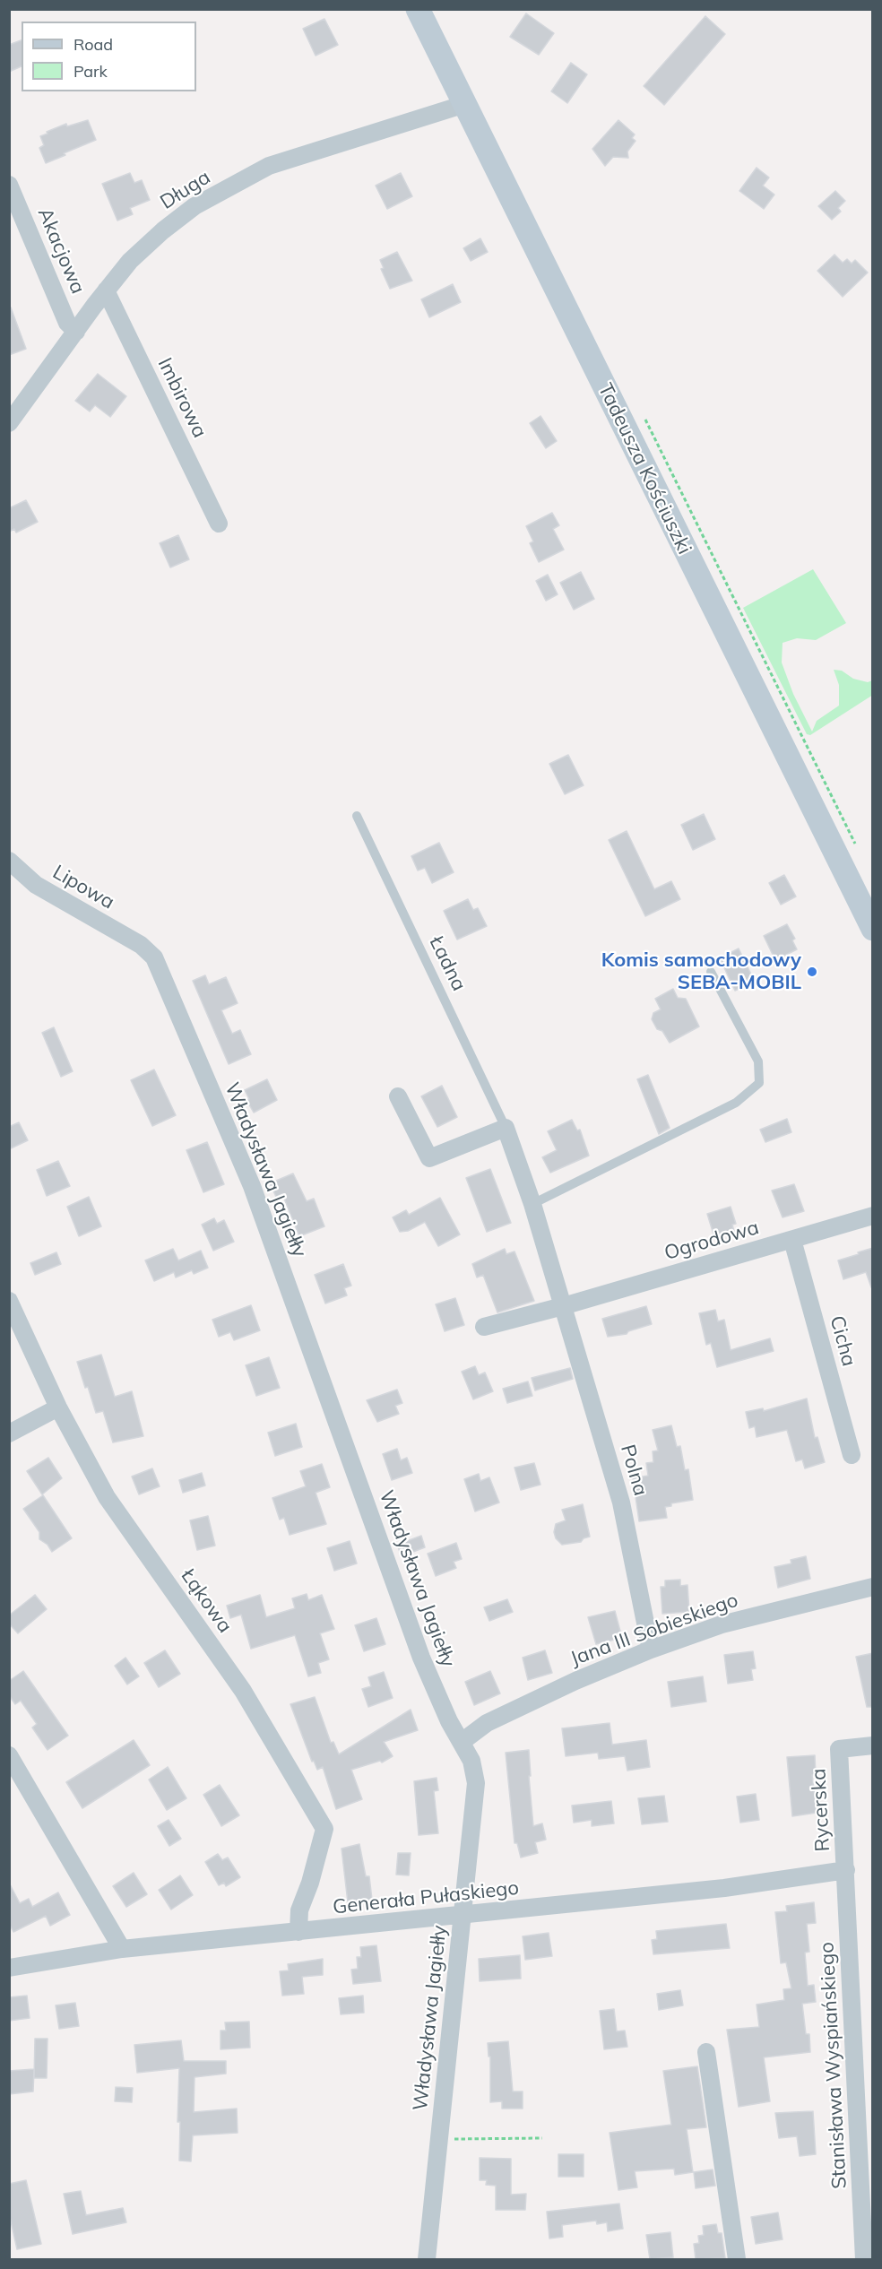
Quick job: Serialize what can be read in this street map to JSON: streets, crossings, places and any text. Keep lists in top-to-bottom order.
{
  "streets": {
    "main road": ["Tadeusza Kościuszki"],
    "street": [
      "Długa",
      "Akacjowa",
      "Imbirowa",
      "Lipowa",
      "Władysława Jagiełły",
      "Ogrodowa",
      "Cicha",
      "Polna",
      "Łąkowa",
      "Jana III Sobieskiego",
      "Rycerska",
      "Generała Pułaskiego",
      "Stanisława Wyspiańskiego"
    ],
    "lane": ["Ładna"]
  },
  "crossings": [
    ["Długa", "Akacjowa"],
    ["Długa", "Imbirowa"],
    ["Długa", "Tadeusza Kościuszki"],
    ["Lipowa", "Władysława Jagiełły"],
    ["Ładna", "Polna"],
    ["Władysława Jagiełły", "Jana III Sobieskiego"],
    ["Władysława Jagiełły", "Generała Pułaskiego"],
    ["Ogrodowa", "Cicha"],
    ["Ogrodowa", "Polna"],
    ["Polna", "Jana III Sobieskiego"],
    ["Łąkowa", "Generała Pułaskiego"],
    ["Rycerska", "Generała Pułaskiego"],
    ["Rycerska", "Stanisława Wyspiańskiego"],
    ["Generała Pułaskiego", "Stanisława Wyspiańskiego"]
  ],
  "places": ["Komis samochodowy SEBA-MOBIL"],
  "legend": ["Road", "Park"]
}
